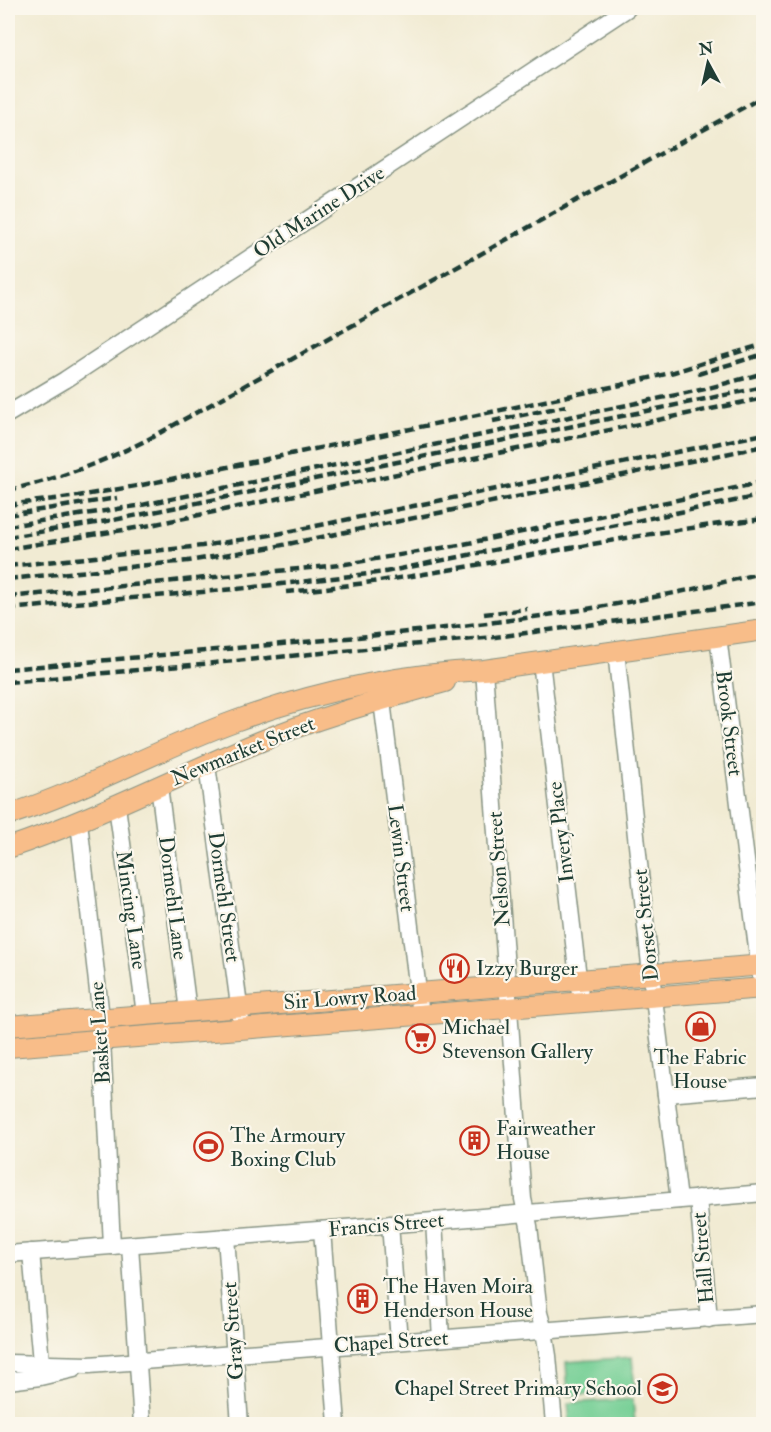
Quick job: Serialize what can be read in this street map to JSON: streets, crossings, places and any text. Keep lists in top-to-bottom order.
{
  "streets": {
    "main road": ["Newmarket Street", "Sir Lowry Road"],
    "street": [
      "Old Marine Drive",
      "Brook Street",
      "Invery Place",
      "Lewin Street",
      "Nelson Street",
      "Dormehl Street",
      "Dormehl Lane",
      "Mincing Lane",
      "Dorset Street",
      "Basket Lane",
      "Francis Street",
      "Hall Street",
      "Gray Street",
      "Chapel Street"
    ]
  },
  "crossings": [
    ["Brook Street", "Newmarket Street"],
    ["Brook Street", "Sir Lowry Road"],
    ["Newmarket Street", "Invery Place"],
    ["Newmarket Street", "Lewin Street"],
    ["Newmarket Street", "Nelson Street"],
    ["Newmarket Street", "Dormehl Street"],
    ["Newmarket Street", "Dormehl Lane"],
    ["Newmarket Street", "Mincing Lane"],
    ["Newmarket Street", "Dorset Street"],
    ["Newmarket Street", "Basket Lane"],
    ["Invery Place", "Sir Lowry Road"],
    ["Lewin Street", "Sir Lowry Road"],
    ["Nelson Street", "Sir Lowry Road"],
    ["Nelson Street", "Francis Street"],
    ["Nelson Street", "Chapel Street"],
    ["Dormehl Street", "Sir Lowry Road"],
    ["Dormehl Lane", "Sir Lowry Road"],
    ["Mincing Lane", "Sir Lowry Road"],
    ["Dorset Street", "Sir Lowry Road"],
    ["Dorset Street", "Francis Street"],
    ["Sir Lowry Road", "Basket Lane"],
    ["Basket Lane", "Francis Street"],
    ["Francis Street", "Hall Street"],
    ["Francis Street", "Gray Street"],
    ["Hall Street", "Chapel Street"],
    ["Gray Street", "Chapel Street"]
  ],
  "places": {
    "restaurant": ["Izzy Burger"],
    "shop": ["The Fabric House"],
    "supermarket": ["Michael Stevenson Gallery"],
    "building": ["Fairweather House", "The Haven Moira Henderson House"],
    "sports": ["The Armoury Boxing Club"],
    "school or university": ["Chapel Street Primary School"]
  },
  "north": "top"
}
